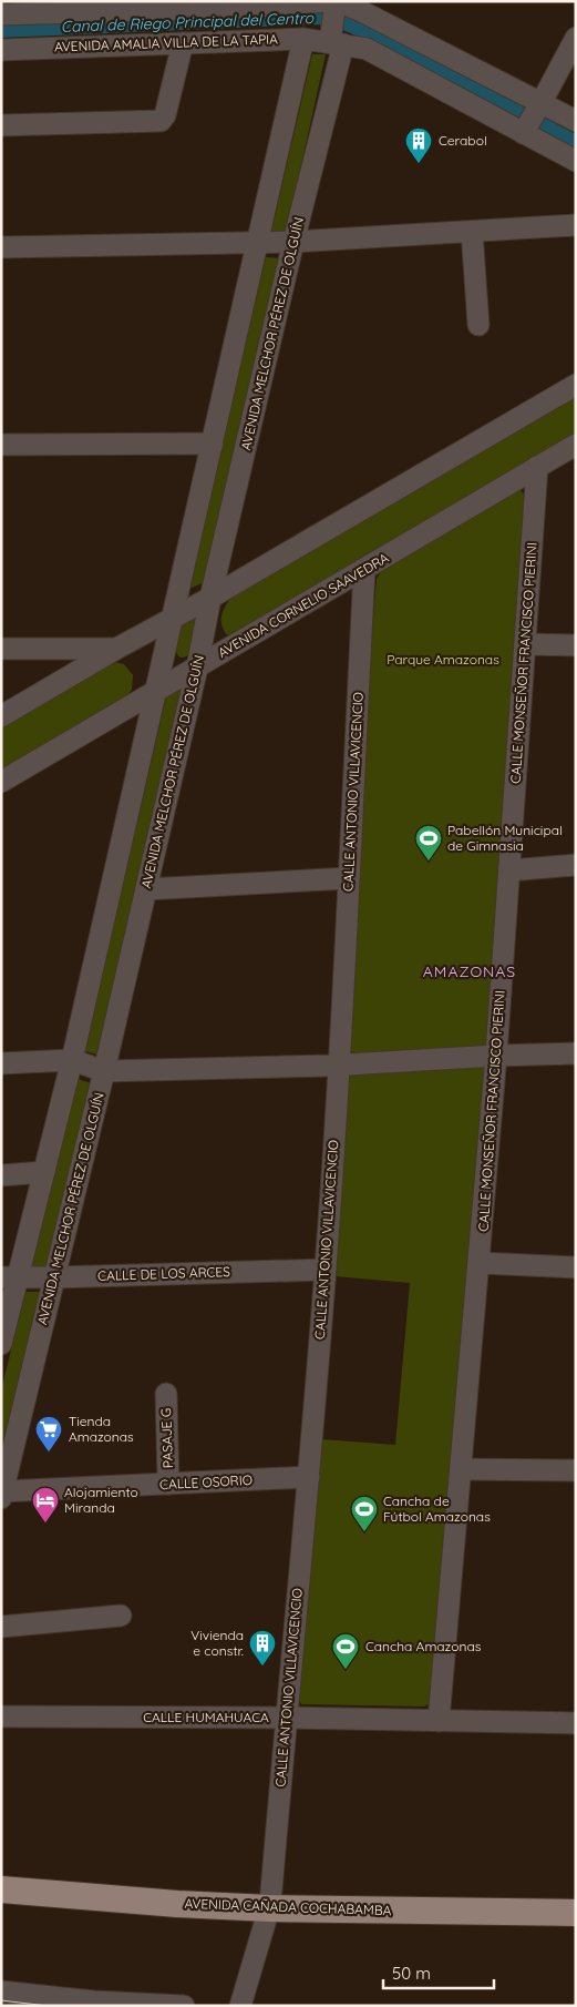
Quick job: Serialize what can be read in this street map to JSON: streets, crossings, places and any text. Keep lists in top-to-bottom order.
{
  "streets": {
    "main road": ["AVENIDA CAÑADA COCHABAMBA"],
    "street": [
      "AVENIDA AMALIA VILLA DE LA TAPIA",
      "AVENIDA MELCHOR PÉREZ DE OLGUÍN",
      "AVENIDA CORNELIO SAAVEDRA",
      "CALLE MONSEÑOR FRANCISCO PIERINI",
      "CALLE ANTONIO VILLAVICENCIO",
      "CALLE DE LOS ARCES",
      "PASAJE G",
      "CALLE OSORIO",
      "CALLE HUMAHUACA"
    ]
  },
  "crossings": [
    ["AVENIDA AMALIA VILLA DE LA TAPIA", "AVENIDA MELCHOR PÉREZ DE OLGUÍN"],
    ["AVENIDA MELCHOR PÉREZ DE OLGUÍN", "AVENIDA CORNELIO SAAVEDRA"],
    ["AVENIDA MELCHOR PÉREZ DE OLGUÍN", "CALLE DE LOS ARCES"],
    ["AVENIDA MELCHOR PÉREZ DE OLGUÍN", "CALLE OSORIO"],
    ["AVENIDA CORNELIO SAAVEDRA", "CALLE MONSEÑOR FRANCISCO PIERINI"],
    ["AVENIDA CORNELIO SAAVEDRA", "CALLE ANTONIO VILLAVICENCIO"],
    ["CALLE MONSEÑOR FRANCISCO PIERINI", "CALLE HUMAHUACA"],
    ["CALLE ANTONIO VILLAVICENCIO", "CALLE DE LOS ARCES"],
    ["CALLE ANTONIO VILLAVICENCIO", "CALLE OSORIO"],
    ["CALLE ANTONIO VILLAVICENCIO", "CALLE HUMAHUACA"],
    ["CALLE ANTONIO VILLAVICENCIO", "AVENIDA CAÑADA COCHABAMBA"],
    ["PASAJE G", "CALLE OSORIO"]
  ],
  "districts": ["AMAZONAS"],
  "water": ["Canal de Riego Principal del Centro"],
  "parks": ["Parque Amazonas"],
  "places": {
    "building": ["Cerabol", "Vivienda e constr."],
    "sports": ["Pabellón Municipal de Gimnasia", "Cancha de Fútbol Amazonas", "Cancha Amazonas"],
    "supermarket": ["Tienda Amazonas"],
    "hotel": ["Alojamiento Miranda"]
  },
  "scale_bar": "50 m"
}
